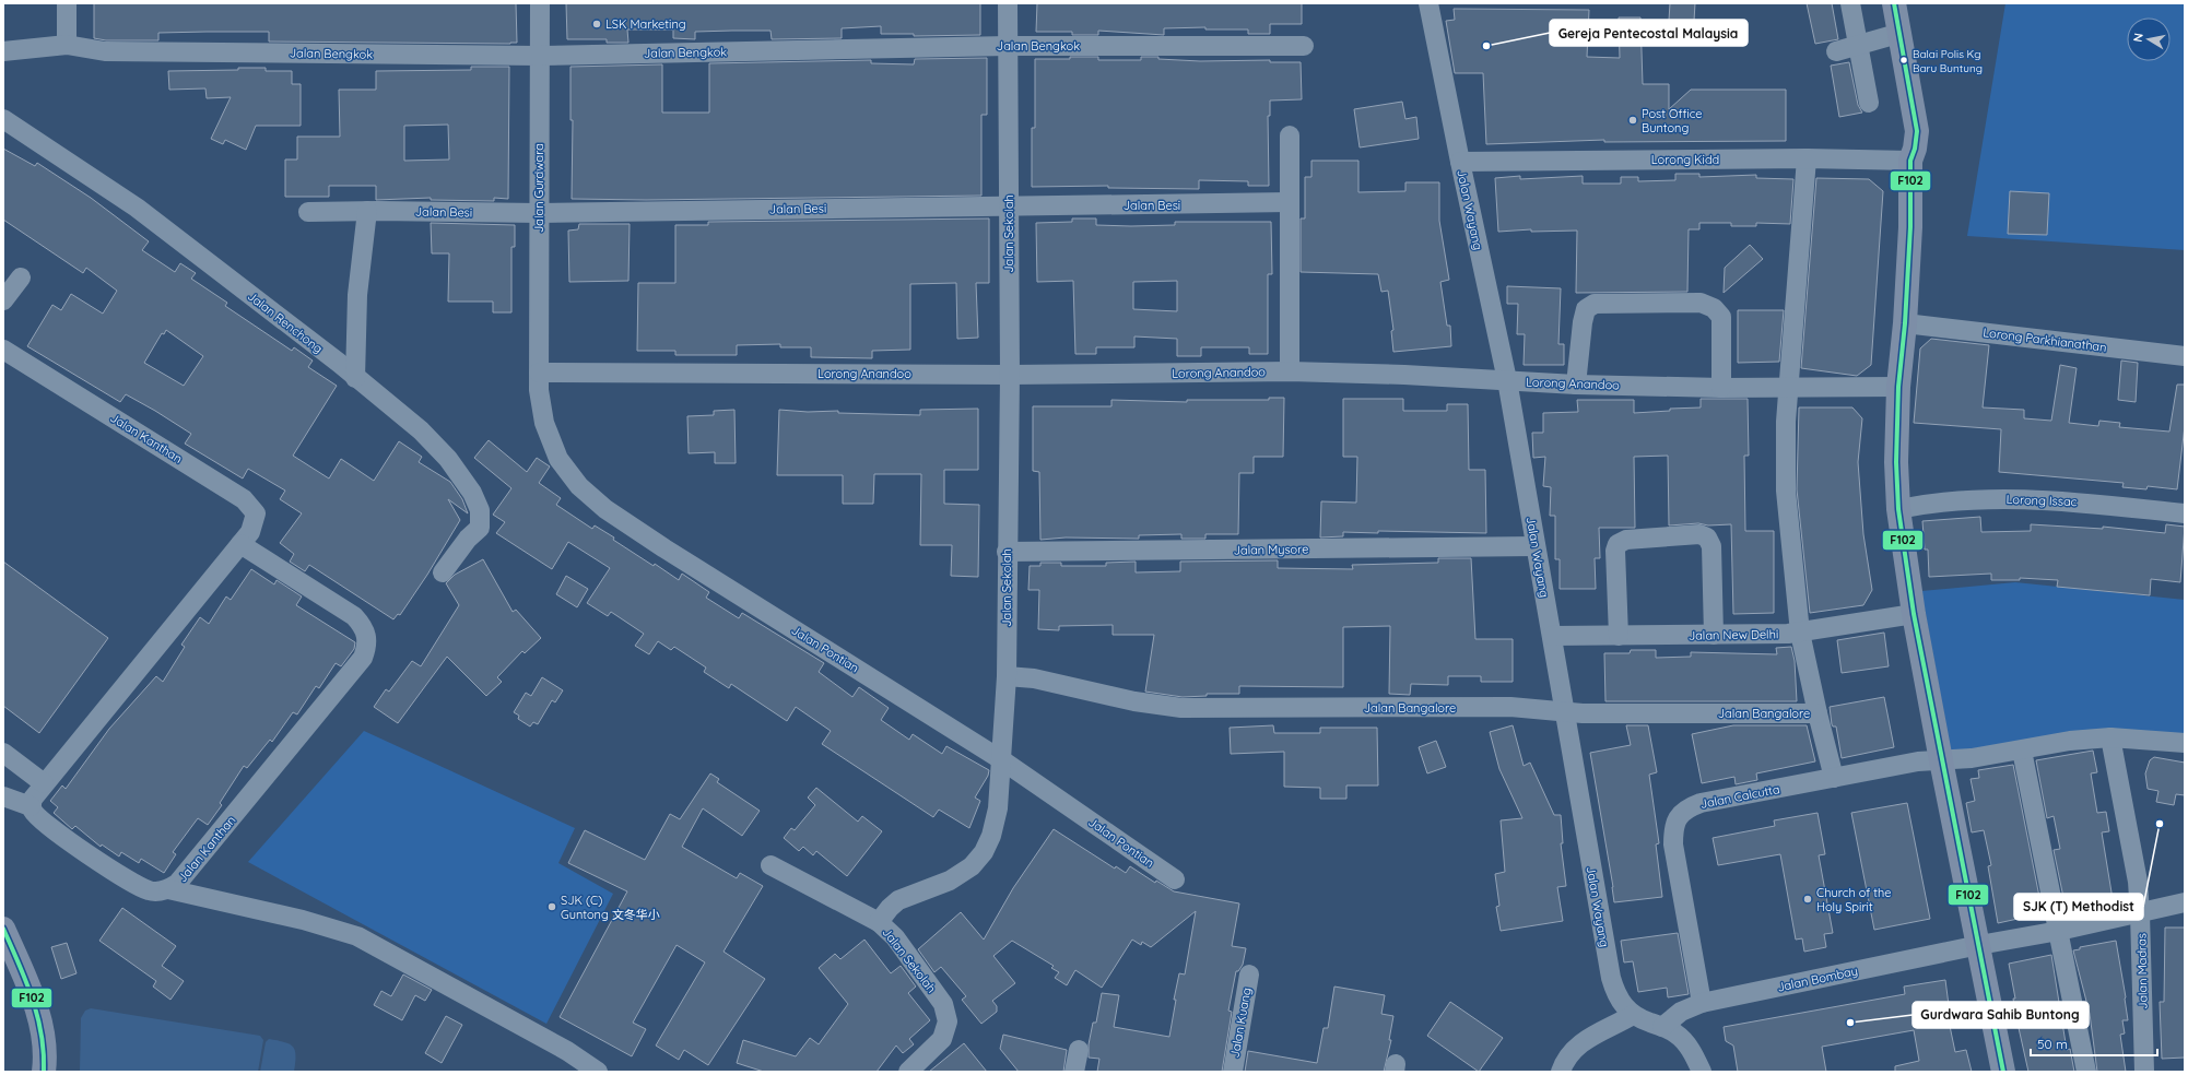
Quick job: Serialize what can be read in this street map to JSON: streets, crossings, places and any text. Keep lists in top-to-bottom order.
{
  "streets": {
    "street": [
      "Jalan Bengkok",
      "Lorong Kidd",
      "Jalan Gurdwara",
      "Jalan Besi",
      "Jalan Wayang",
      "Jalan Sekolah",
      "Jalan Renchong",
      "Lorong Parkhianathan",
      "Lorong Anandoo",
      "Jalan Kanthan",
      "Lorong Issac",
      "Jalan Mysore",
      "Jalan New Delhi",
      "Jalan Pontian",
      "Jalan Bangalore",
      "Jalan Calcutta",
      "Jalan Madras",
      "Jalan Bombay",
      "Jalan Kuang"
    ]
  },
  "crossings": [
    ["Jalan Bengkok", "Jalan Gurdwara"],
    ["Jalan Bengkok", "Jalan Sekolah"],
    ["Lorong Kidd", "Jalan Wayang"],
    ["Jalan Gurdwara", "Jalan Besi"],
    ["Jalan Gurdwara", "Lorong Anandoo"],
    ["Jalan Gurdwara", "Jalan Pontian"],
    ["Jalan Besi", "Jalan Sekolah"],
    ["Jalan Wayang", "Lorong Anandoo"],
    ["Jalan Wayang", "Jalan Mysore"],
    ["Jalan Wayang", "Jalan New Delhi"],
    ["Jalan Wayang", "Jalan Bangalore"],
    ["Jalan Wayang", "Jalan Bombay"],
    ["Jalan Sekolah", "Lorong Anandoo"],
    ["Jalan Sekolah", "Jalan Mysore"],
    ["Jalan Sekolah", "Jalan Pontian"],
    ["Jalan Sekolah", "Jalan Bangalore"],
    ["Lorong Anandoo", "Jalan Pontian"],
    ["Jalan Calcutta", "Jalan Madras"],
    ["Jalan Calcutta", "Jalan Bombay"],
    ["Jalan Madras", "Jalan Bombay"]
  ],
  "places": [
    "LSK Marketing",
    "Gereja Pentecostal Malaysia",
    "Balai Polis Kg Baru Buntung",
    "Post Office Buntong",
    "SJK (T) Methodist",
    "Church of the Holy Spirit",
    "SJK (C) Guntong 文冬华小",
    "Gurdwara Sahib Buntong"
  ],
  "lines": ["transit line F102"],
  "scale_bar": "50 m",
  "north": "left"
}
